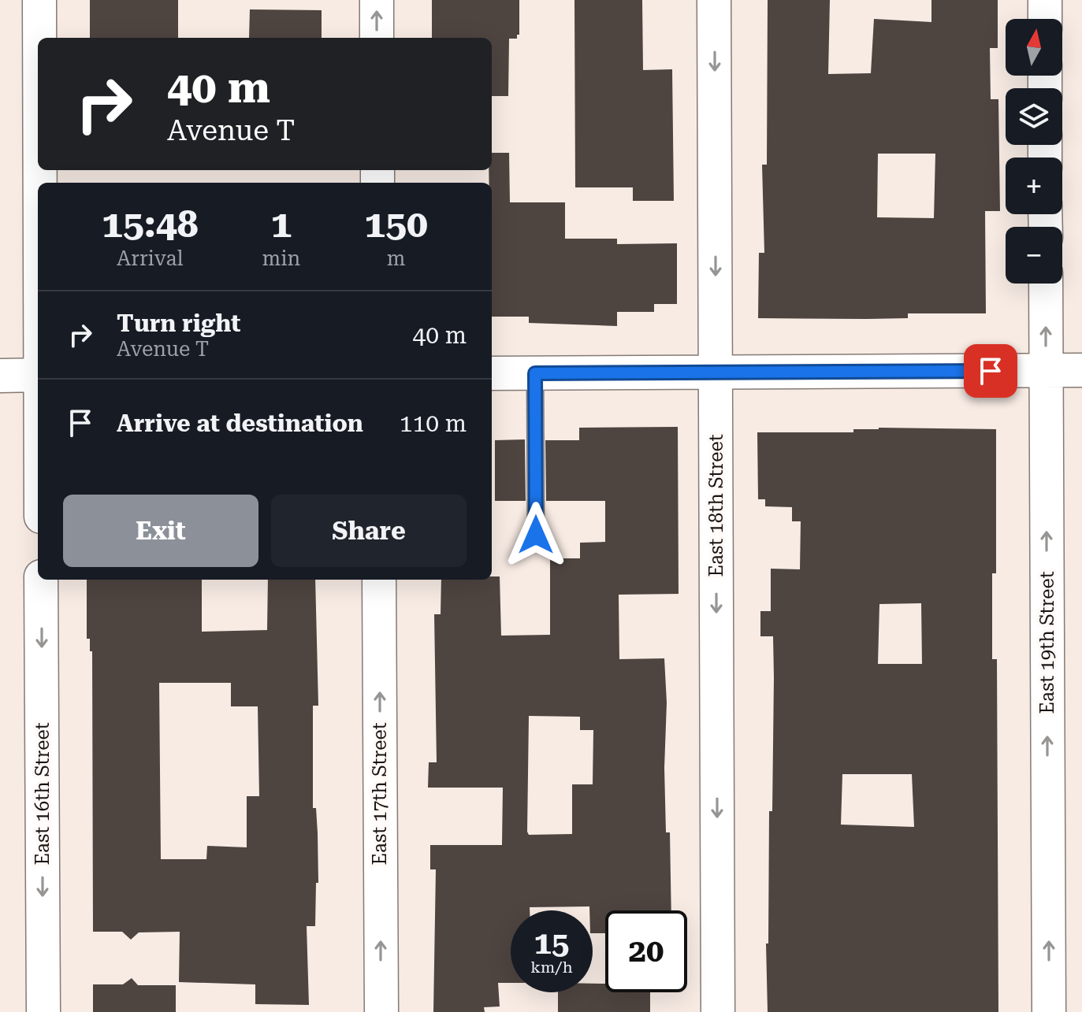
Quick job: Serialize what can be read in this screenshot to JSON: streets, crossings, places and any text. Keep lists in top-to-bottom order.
{
  "streets": {
    "street": [
      "East 18th Street",
      "East 19th Street",
      "East 16th Street",
      "East 17th Street"
    ]
  },
  "one_way": [
    "East 18th Street",
    "East 19th Street",
    "East 16th Street",
    "East 17th Street"
  ],
  "north": "top",
  "page": {
    "map_buttons": ["+", "−"],
    "turn": ["40 m", "Avenue T"],
    "eta": [
      "15:48",
      "Arrival",
      "1",
      "min",
      "150",
      "m"
    ],
    "list": [
      {
        "name": "Turn right",
        "note": "Avenue T",
        "value": "40 m"
      },
      {
        "name": "Arrive at destination",
        "value": "110 m"
      }
    ],
    "buttons": ["Exit", "Share"],
    "speed": "15 km/h",
    "limit": "20"
  }
}
